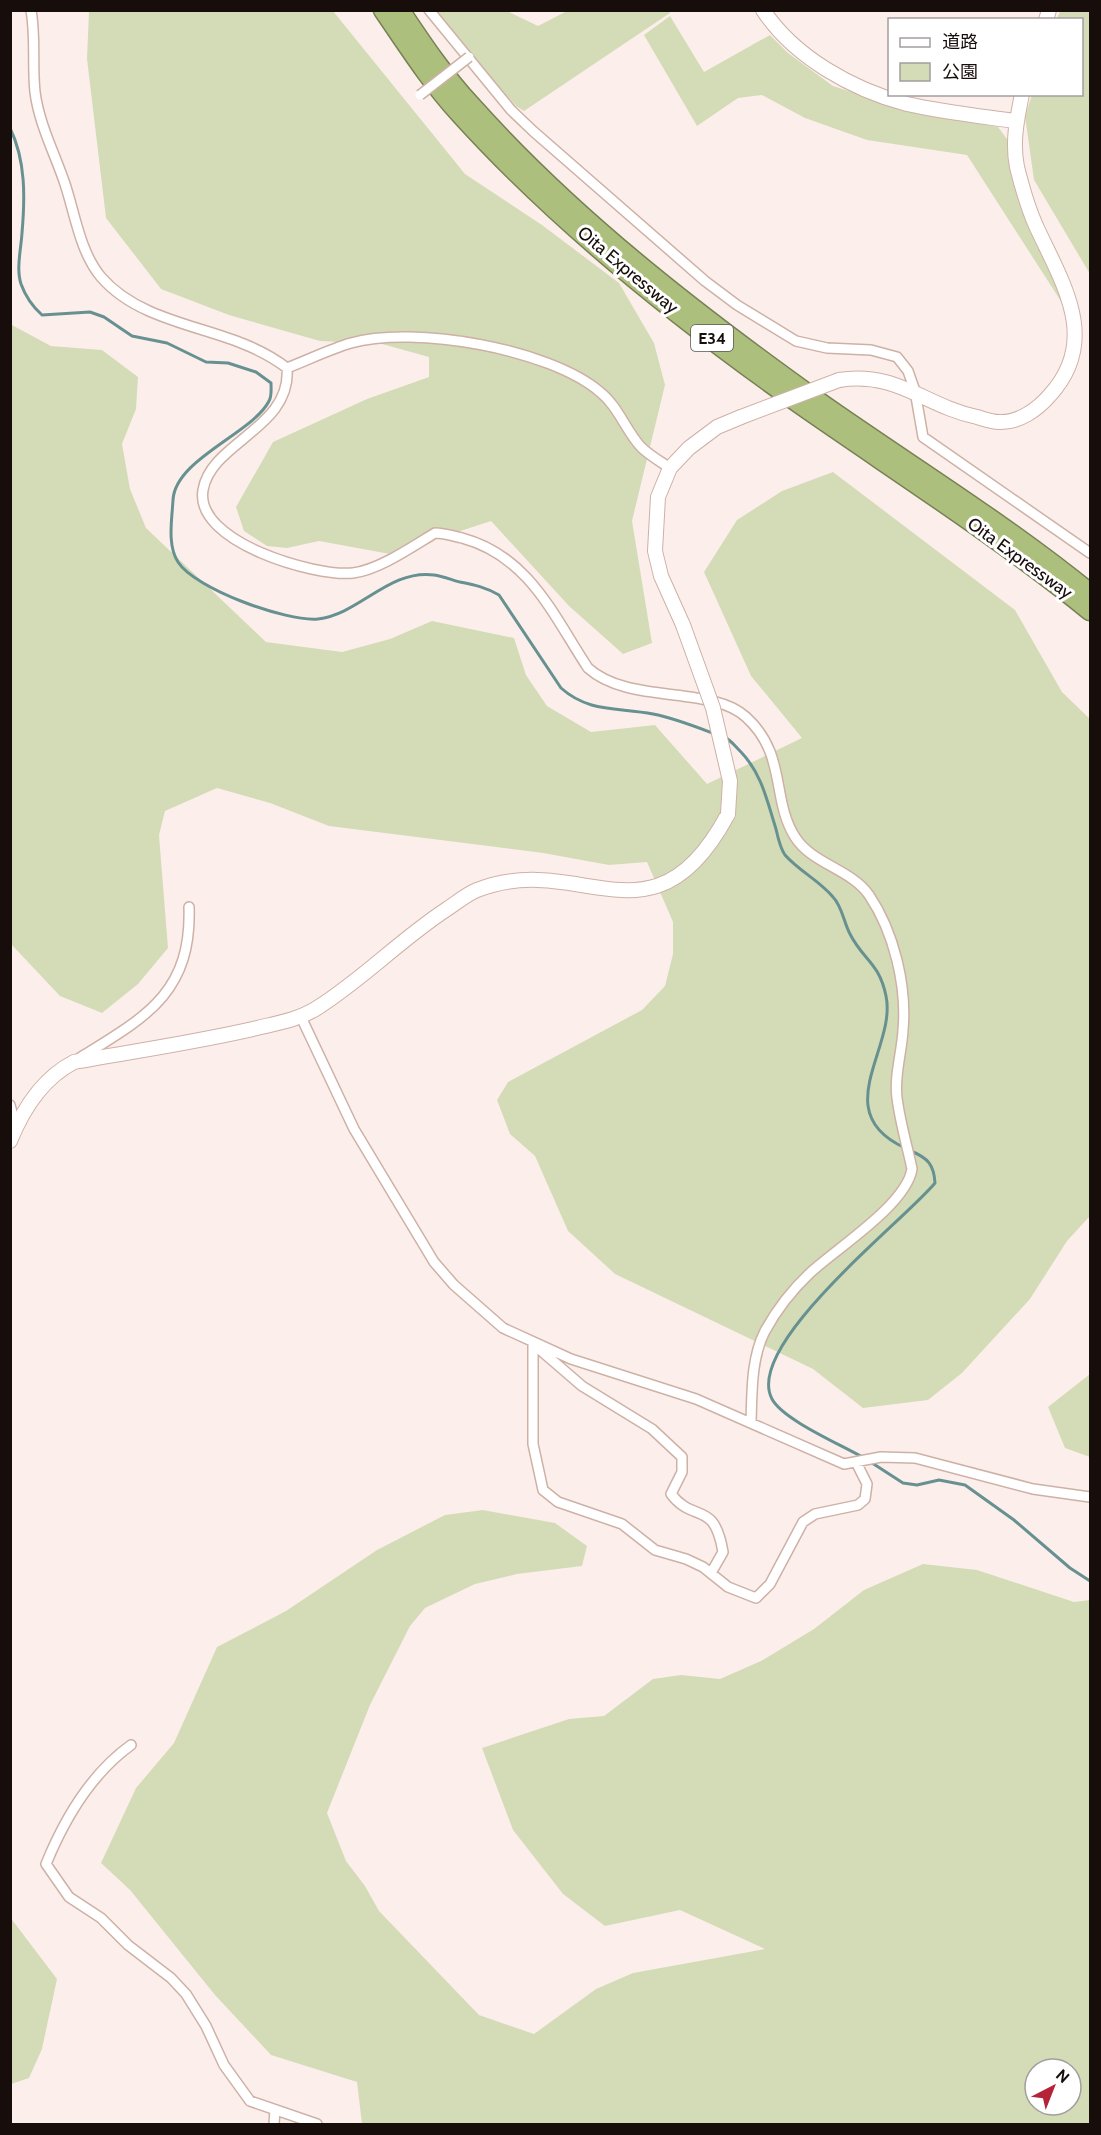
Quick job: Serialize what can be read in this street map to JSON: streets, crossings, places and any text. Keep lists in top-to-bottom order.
{
  "streets": {
    "highway": ["Oita Expressway", "E34"]
  },
  "legend": ["道路", "公園"],
  "north": "top right"
}
